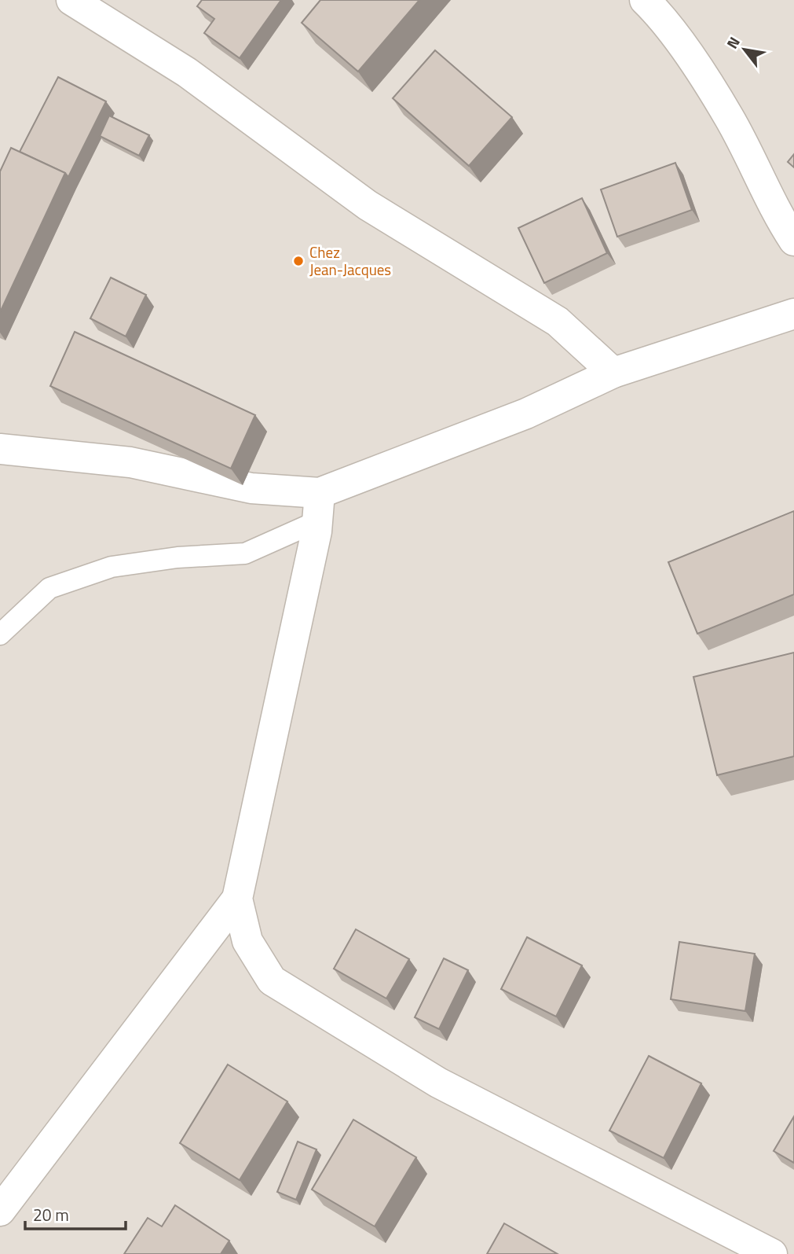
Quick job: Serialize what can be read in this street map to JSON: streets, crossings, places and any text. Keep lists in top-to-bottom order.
{
  "places": ["Chez Jean-Jacques"],
  "scale_bar": "20 m",
  "north": "top left"
}
